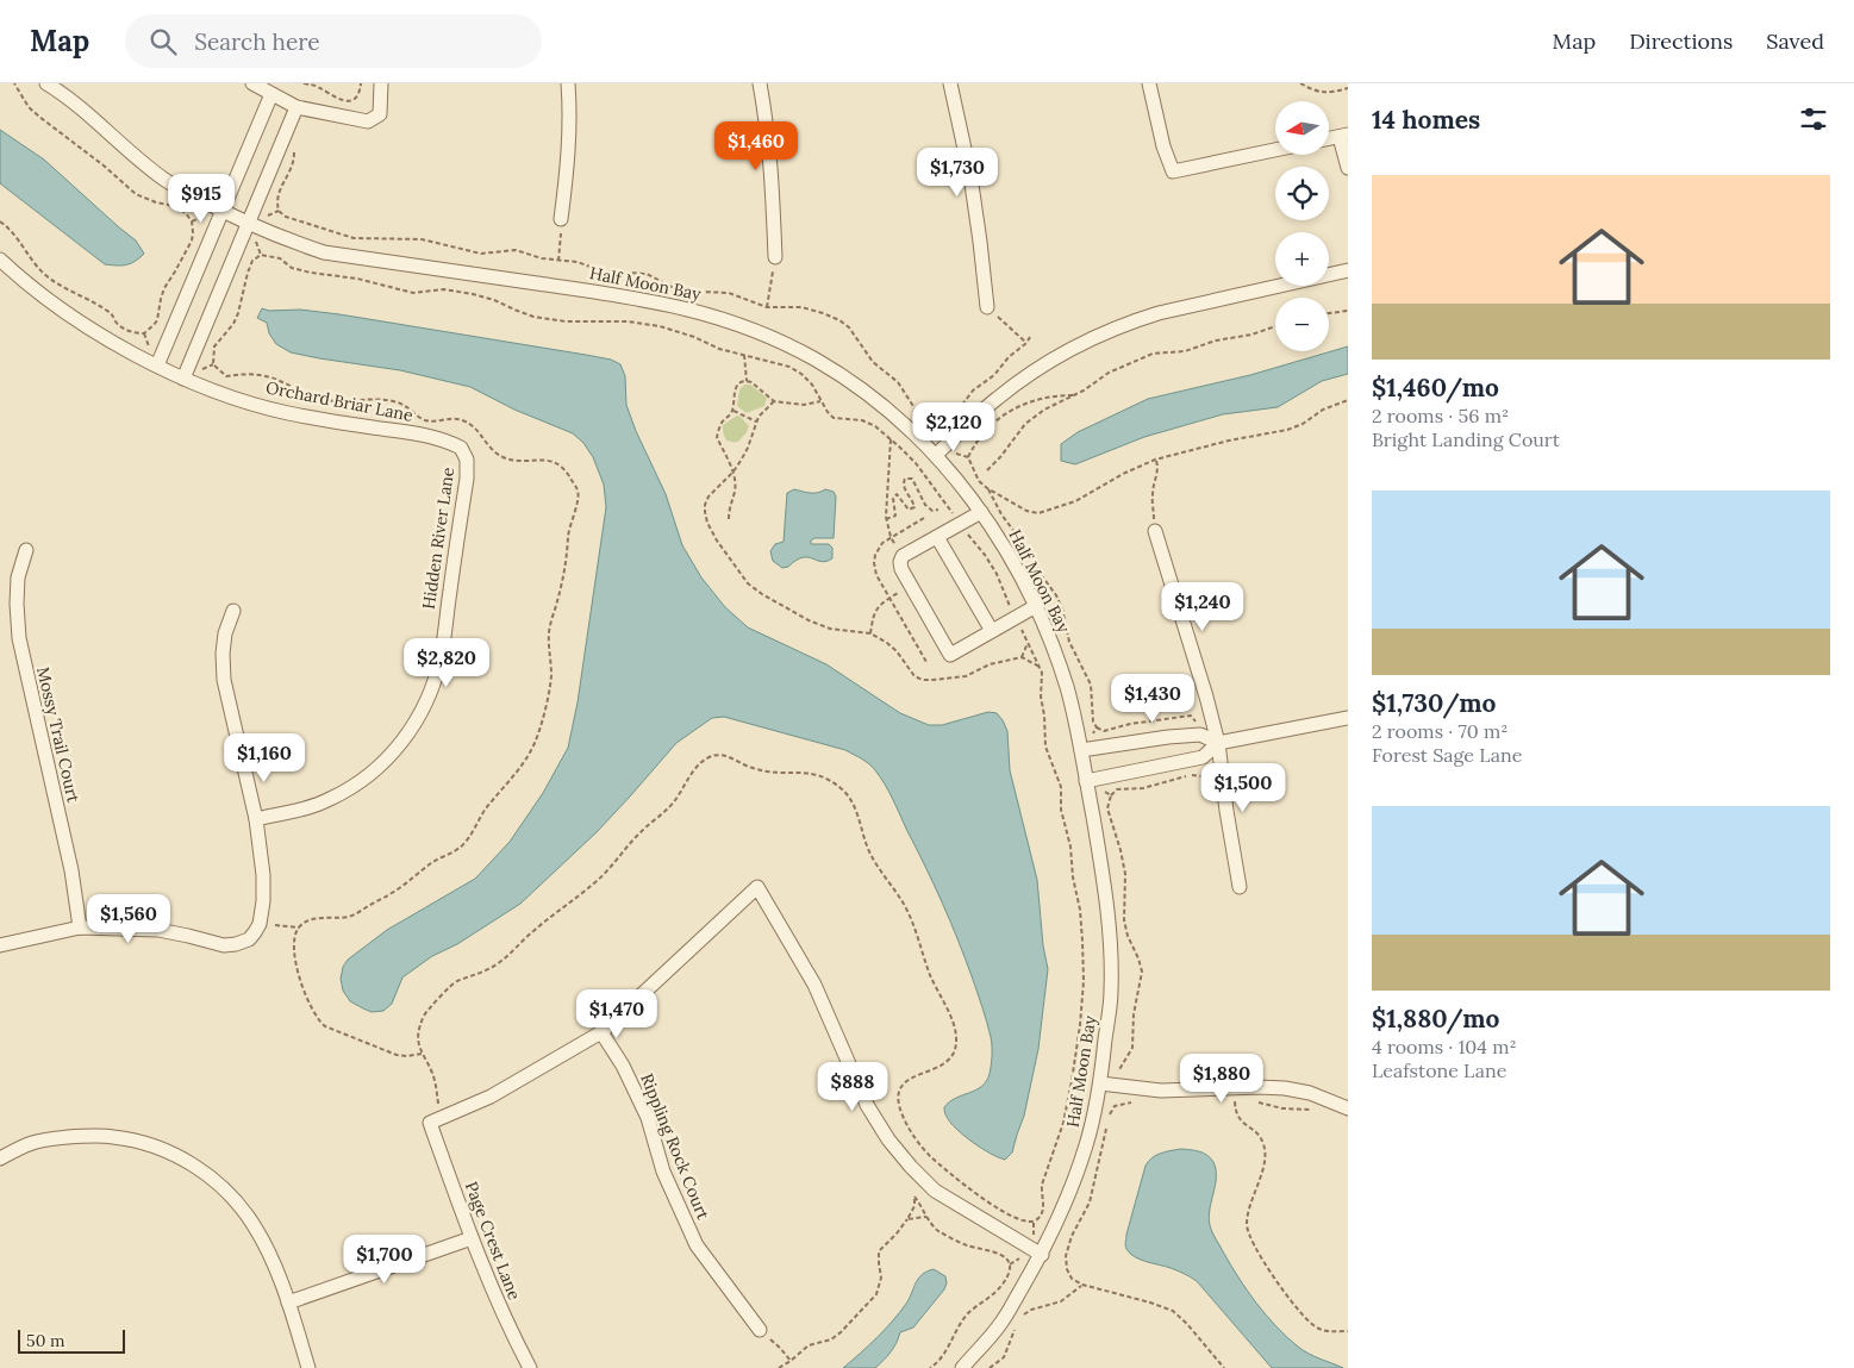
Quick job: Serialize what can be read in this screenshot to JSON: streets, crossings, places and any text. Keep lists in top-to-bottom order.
{
  "streets": {
    "street": [
      "Half Moon Bay",
      "Orchard Briar Lane",
      "Hidden River Lane",
      "Mossy Trail Court",
      "Rippling Rock Court",
      "Page Crest Lane"
    ]
  },
  "crossings": [
    ["Orchard Briar Lane", "Hidden River Lane"]
  ],
  "scale_bar": "50 m",
  "north": "left",
  "page": {
    "header": "Map",
    "search": "Search here",
    "nav": ["Map", "Directions", "Saved"],
    "heading": "14 homes",
    "map_buttons": ["+", "−"],
    "price": [
      "$1,460",
      "$1,730",
      "$915",
      "$2,120",
      "$1,240",
      "$2,820",
      "$1,430",
      "$1,160",
      "$1,500",
      "$1,560",
      "$1,470",
      "$1,880",
      "$888",
      "$1,700"
    ],
    "list": [
      {
        "name": "$1,460/mo",
        "note": "2 rooms · 56 m² · Bright Landing Court"
      },
      {
        "name": "$1,730/mo",
        "note": "2 rooms · 70 m² · Forest Sage Lane"
      },
      {
        "name": "$1,880/mo",
        "note": "4 rooms · 104 m² · Leafstone Lane"
      }
    ],
    "scale": "50 m"
  }
}
